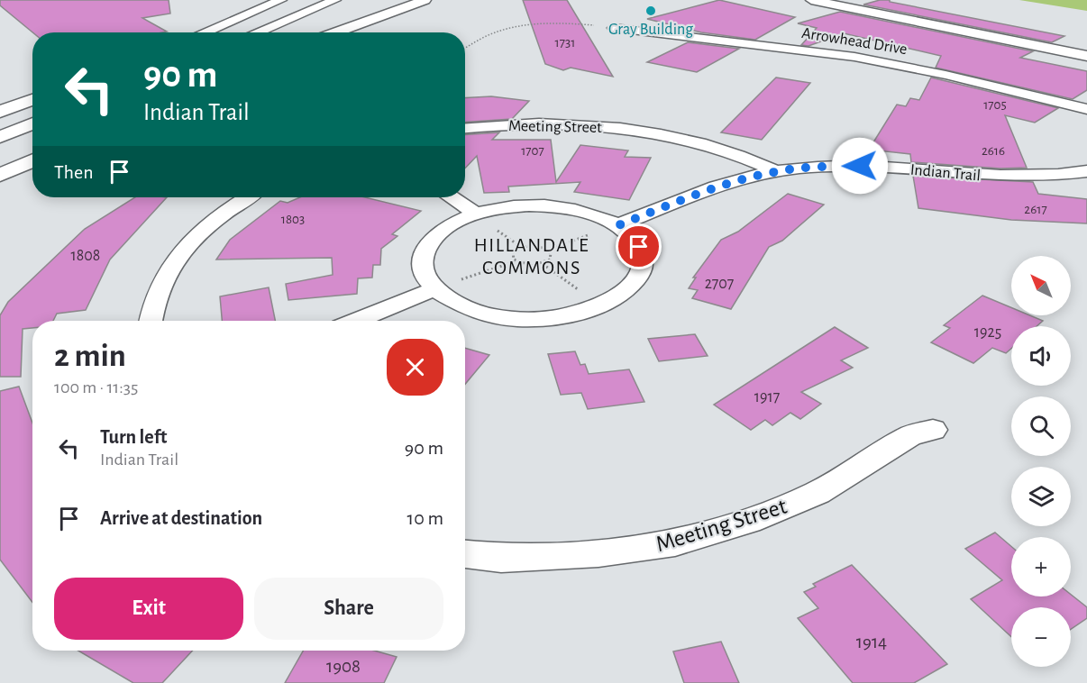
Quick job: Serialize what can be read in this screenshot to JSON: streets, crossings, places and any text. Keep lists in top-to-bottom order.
{
  "streets": {
    "street": ["Arrowhead Drive", "Meeting Street", "Indian Trail"]
  },
  "crossings": [
    ["Meeting Street", "Indian Trail"]
  ],
  "districts": ["HILLANDALE COMMONS"],
  "places": ["Gray Building"],
  "house_numbers": [
    "1731",
    "1705",
    "1707",
    "2616",
    "2617",
    "1803",
    "1808",
    "2707",
    "1925",
    "1917",
    "1914",
    "1908"
  ],
  "north": "top left",
  "page": {
    "turn": ["90 m", "Indian Trail"],
    "then": "Then",
    "map_buttons": ["+", "−"],
    "heading": ["2 min", "100 m · 11:35"],
    "list": [
      {
        "name": "Turn left",
        "note": "Indian Trail",
        "value": "90 m"
      },
      {
        "name": "Arrive at destination",
        "value": "10 m"
      }
    ],
    "buttons": ["Exit", "Share"]
  }
}
